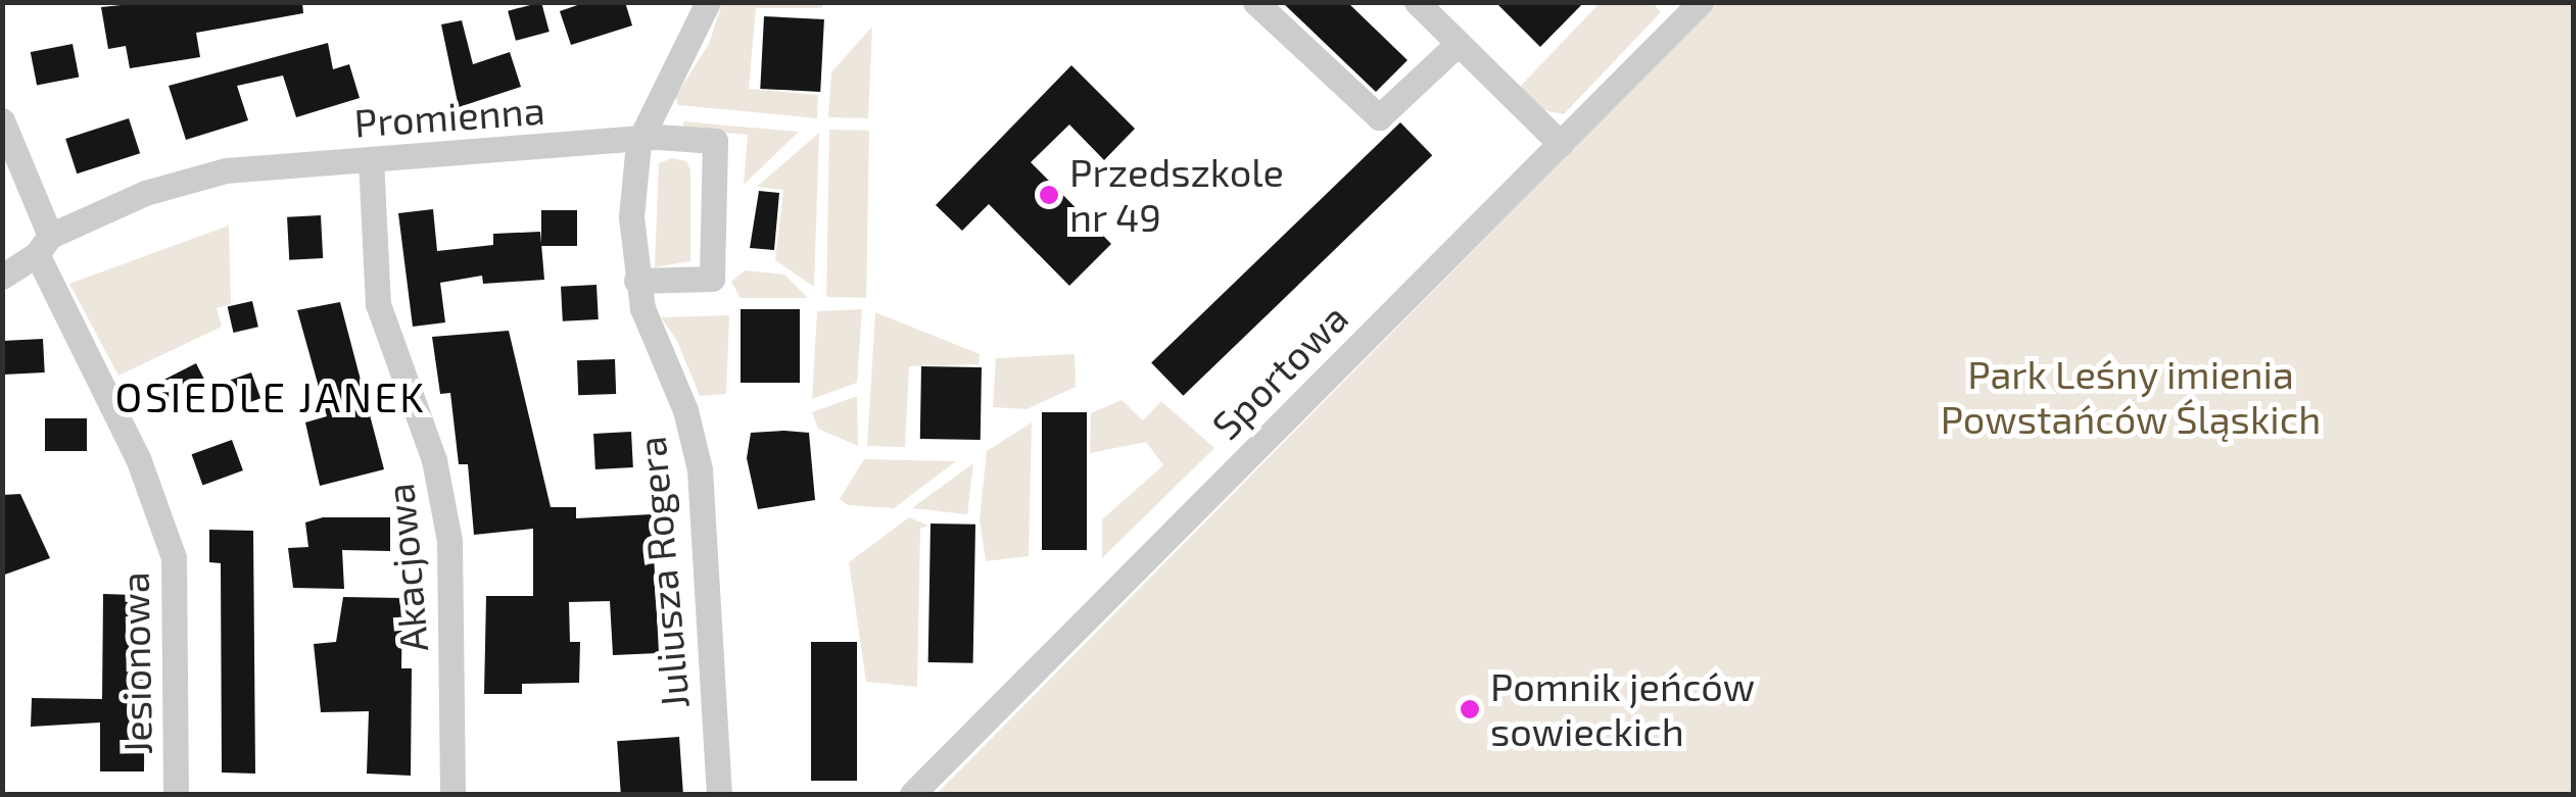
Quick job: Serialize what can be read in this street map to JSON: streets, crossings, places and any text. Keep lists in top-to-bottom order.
{
  "streets": {
    "street": [
      "Promienna",
      "Sportowa",
      "Akacjowa",
      "Juliusza Rogera",
      "Jesionowa"
    ]
  },
  "crossings": [
    ["Promienna", "Akacjowa"],
    ["Promienna", "Juliusza Rogera"],
    ["Promienna", "Jesionowa"]
  ],
  "districts": ["OSIEDLE JANEK"],
  "parks": ["Park Leśny imienia Powstańców Śląskich"],
  "places": ["Przedszkole nr 49", "Pomnik jeńców sowieckich"]
}
